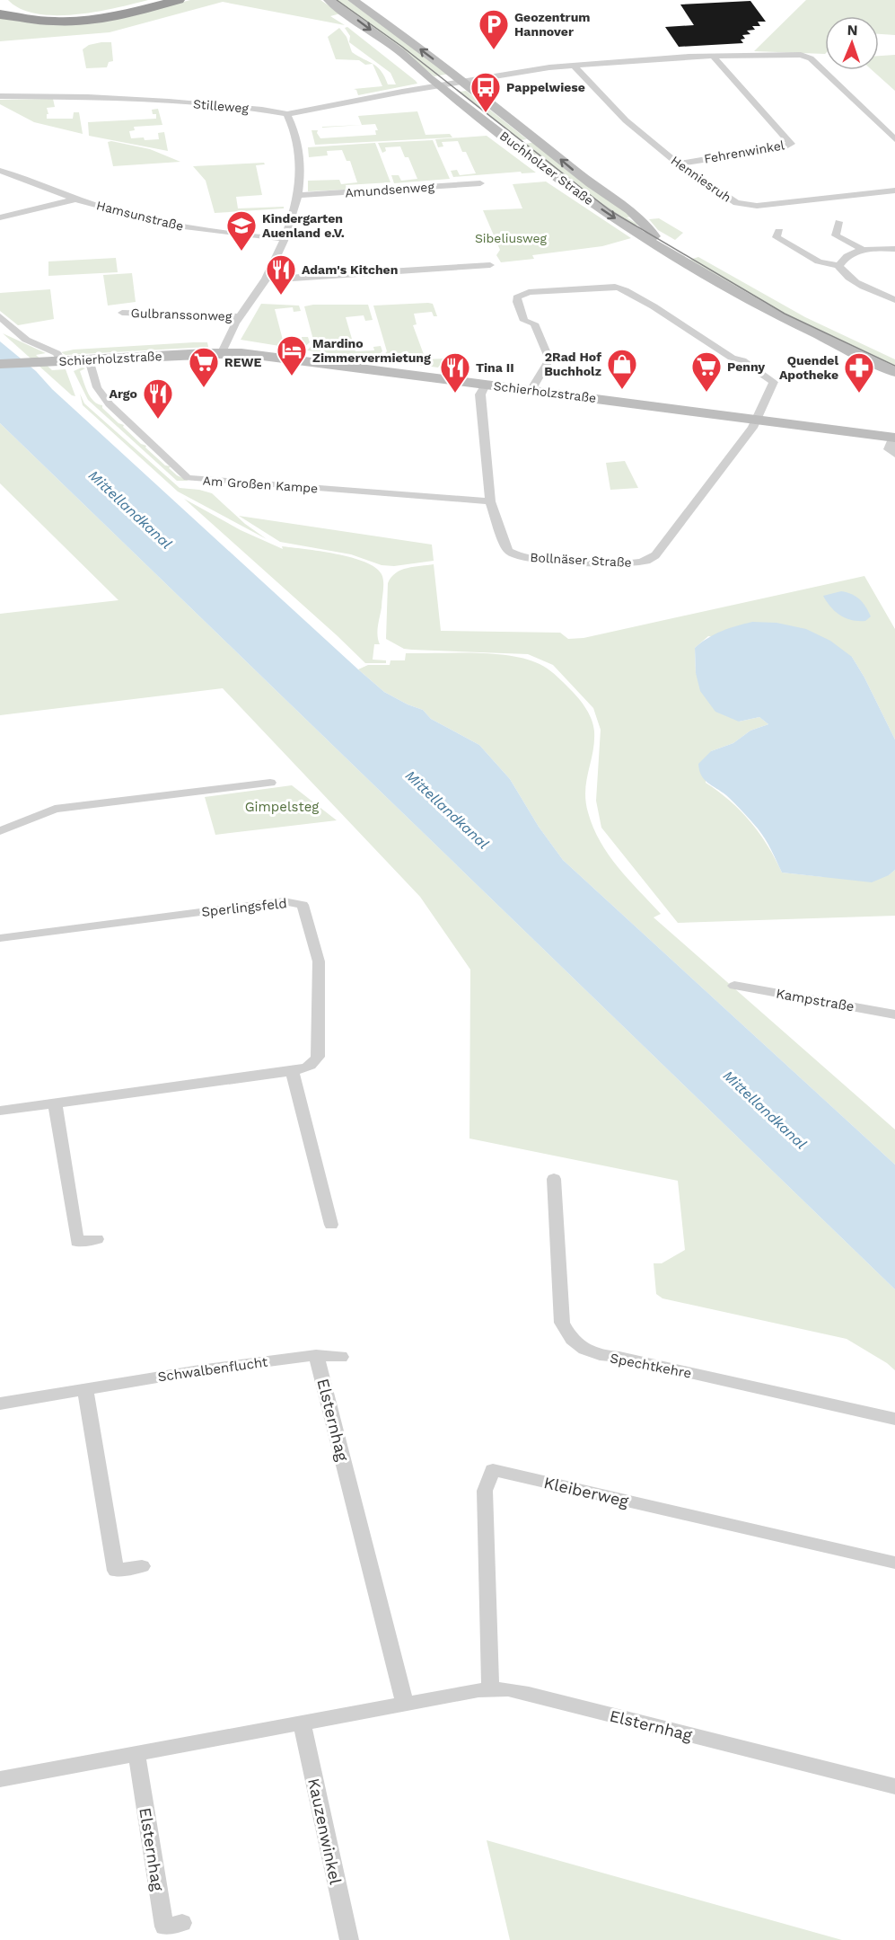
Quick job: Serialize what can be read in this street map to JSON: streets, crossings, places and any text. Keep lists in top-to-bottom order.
{
  "streets": {
    "main road": ["Buchholzer Straße", "Schierholzstraße"],
    "street": [
      "Stilleweg",
      "Fehrenwinkel",
      "Henniesruh",
      "Amundsenweg",
      "Hamsunstraße",
      "Gulbranssonweg",
      "Am Großen Kampe",
      "Bollnäser Straße",
      "Sperlingsfeld",
      "Kampstraße",
      "Spechtkehre",
      "Schwalbenflucht",
      "Elsternhag",
      "Kleiberweg",
      "Kauzenwinkel"
    ]
  },
  "crossings": [
    ["Stilleweg", "Buchholzer Straße"],
    ["Fehrenwinkel", "Henniesruh"],
    ["Schierholzstraße", "Am Großen Kampe"],
    ["Schierholzstraße", "Bollnäser Straße"],
    ["Am Großen Kampe", "Bollnäser Straße"],
    ["Schwalbenflucht", "Elsternhag"],
    ["Elsternhag", "Kleiberweg"],
    ["Elsternhag", "Kauzenwinkel"]
  ],
  "water": ["Mittellandkanal"],
  "parks": ["Sibeliusweg", "Gimpelsteg"],
  "places": {
    "parking": ["Geozentrum Hannover"],
    "bus stop": ["Pappelwiese"],
    "school or university": ["Kindergarten Auenland e.V."],
    "restaurant": ["Adam's Kitchen", "Tina II", "Argo"],
    "hotel": ["Mardino Zimmervermietung"],
    "supermarket": ["REWE", "Penny"],
    "shop": ["2Rad Hof Buchholz"],
    "pharmacy": ["Quendel Apotheke"]
  },
  "north": "top"
}
